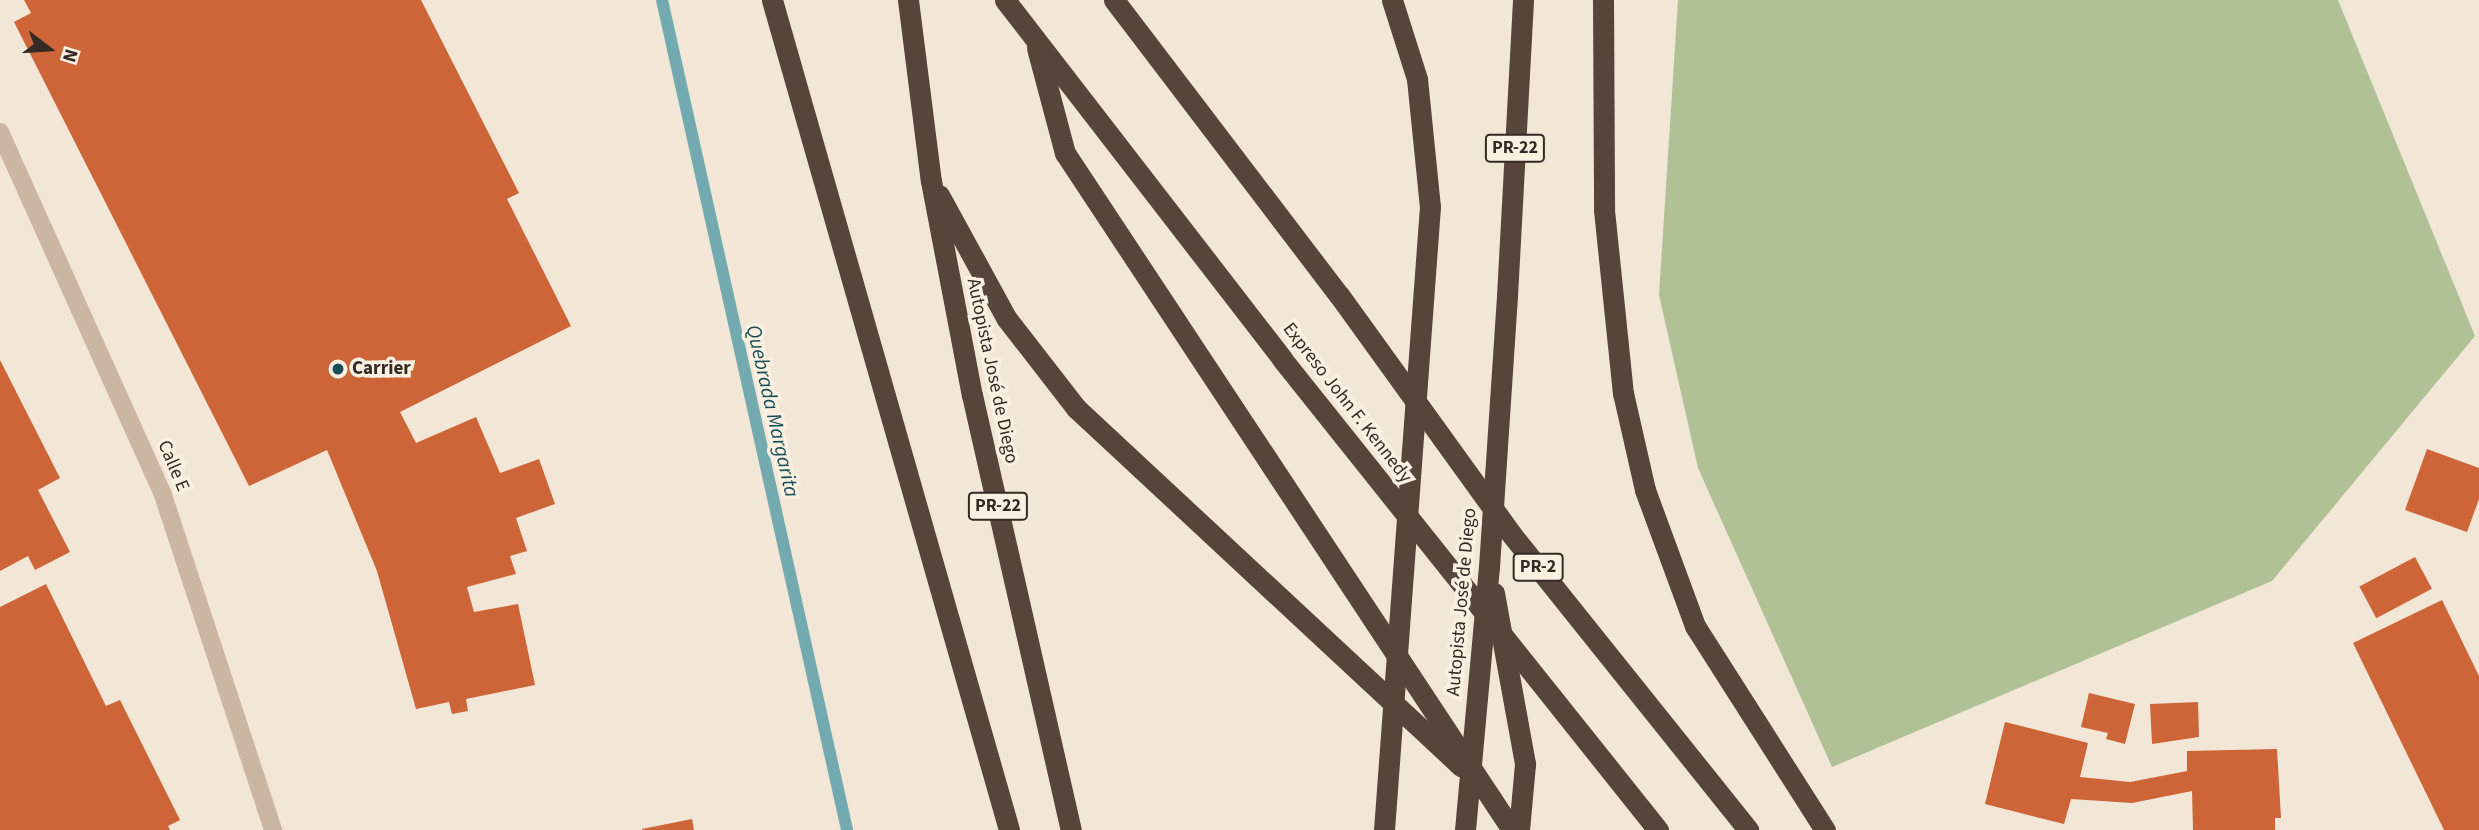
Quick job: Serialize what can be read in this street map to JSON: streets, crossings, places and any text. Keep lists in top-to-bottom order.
{
  "streets": {
    "highway": [
      "PR-22",
      "Autopista José de Diego",
      "Expreso John F. Kennedy",
      "PR-2"
    ],
    "street": ["Calle E"]
  },
  "water": ["Quebrada Margarita"],
  "places": ["Carrier"],
  "north": "right"
}
